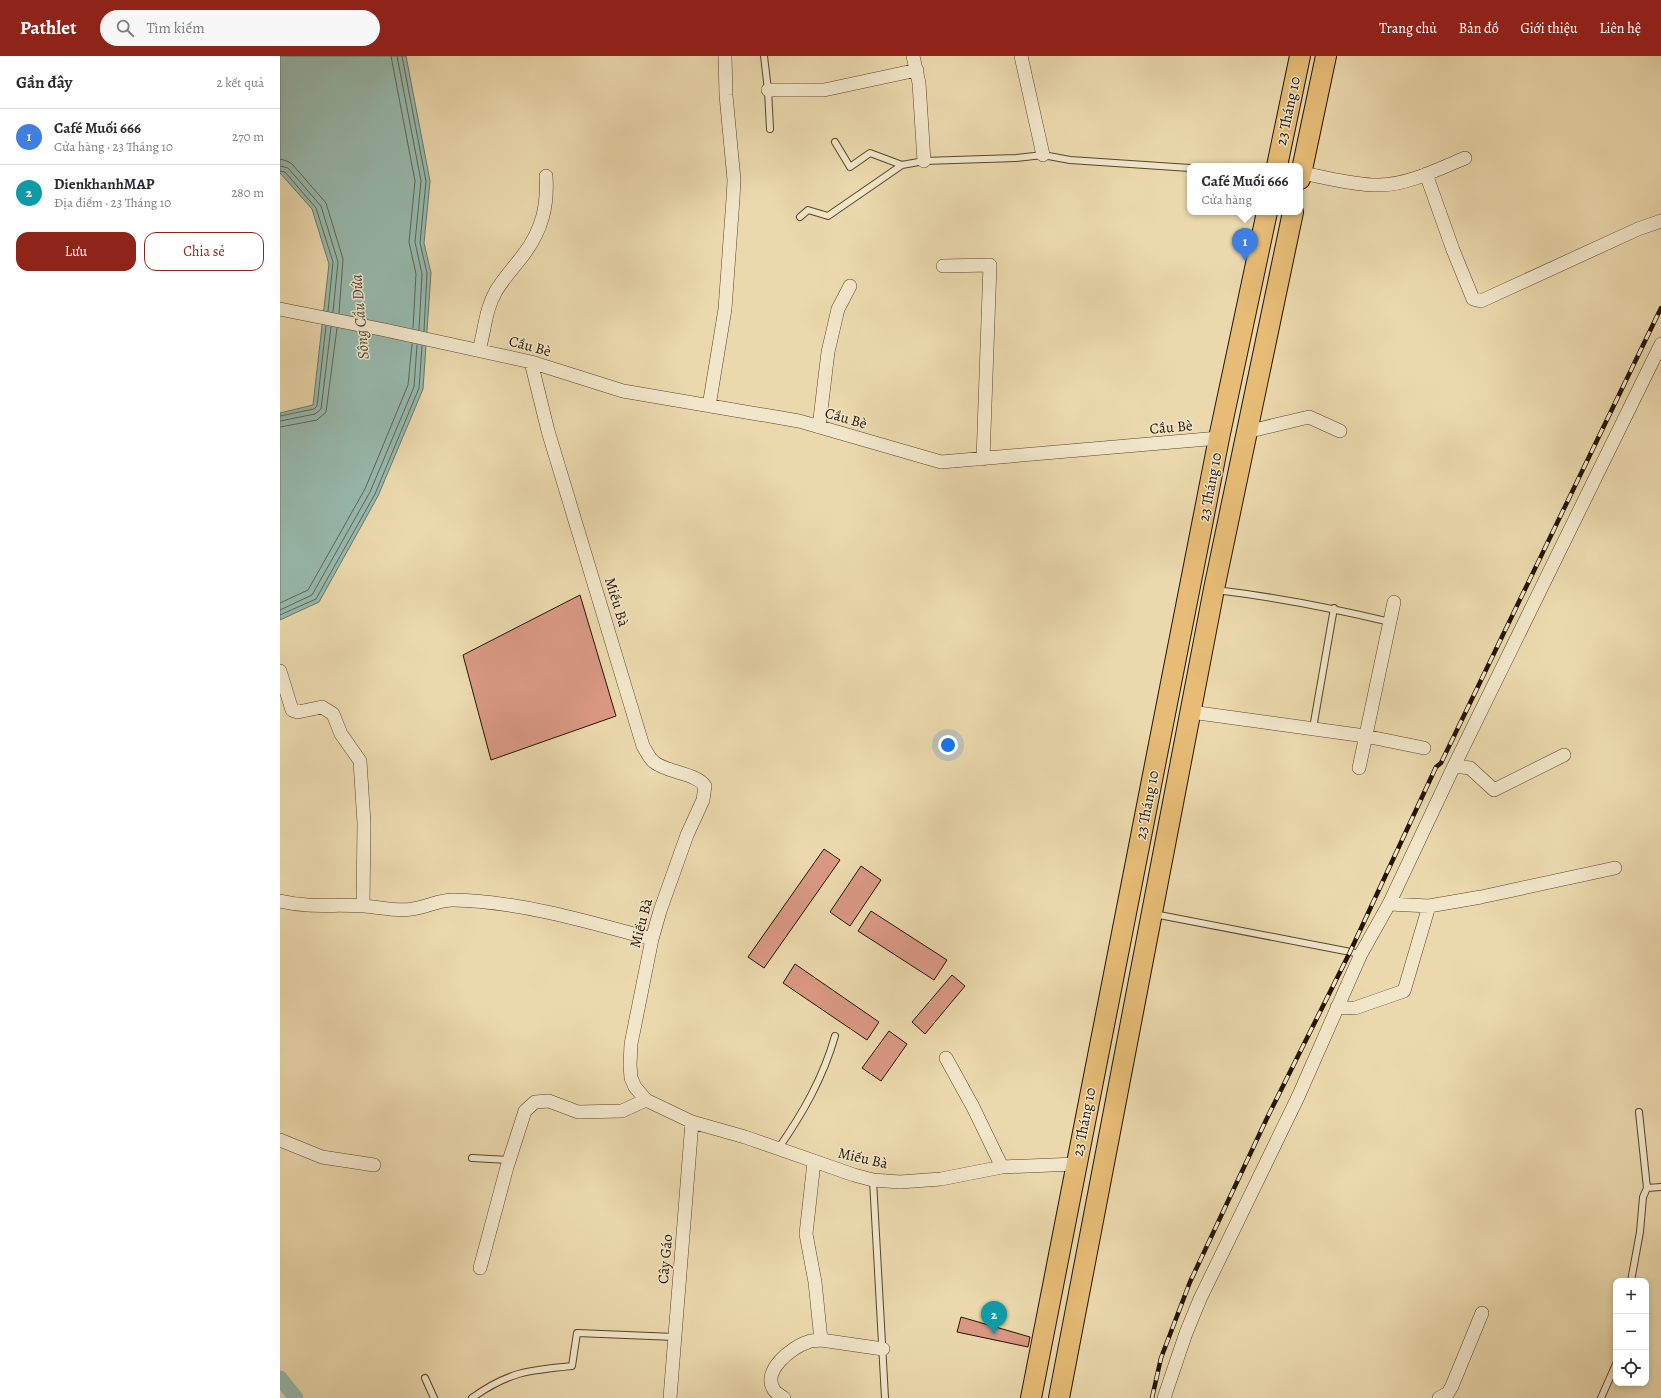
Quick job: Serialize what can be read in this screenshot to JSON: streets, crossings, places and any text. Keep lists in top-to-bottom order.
{
  "streets": {
    "main road": ["23 Tháng 10"],
    "street": ["Cầu Bè", "Miếu Bà", "Cây Gáo"]
  },
  "crossings": [
    ["23 Tháng 10", "Cầu Bè"],
    ["23 Tháng 10", "Miếu Bà"],
    ["Cầu Bè", "Miếu Bà"],
    ["Miếu Bà", "Cây Gáo"]
  ],
  "water": ["Sông Cầu Dứa"],
  "page": {
    "header": "Pathlet",
    "search": "Tìm kiếm",
    "nav": [
      "Trang chủ",
      "Bản đồ",
      "Giới thiệu",
      "Liên hệ"
    ],
    "heading": ["Gần đây", "2 kết quả"],
    "list": [
      {
        "mark": "1",
        "name": "Café Muối 666",
        "note": "Cửa hàng · 23 Tháng 10",
        "value": "270 m"
      },
      {
        "mark": "2",
        "name": "DienkhanhMAP",
        "note": "Địa điểm · 23 Tháng 10",
        "value": "280 m"
      }
    ],
    "popup": ["Café Muối 666", "Cửa hàng"],
    "buttons": ["Lưu", "Chia sẻ"],
    "pins": ["1", "2"],
    "map_buttons": ["+", "−"]
  }
}
